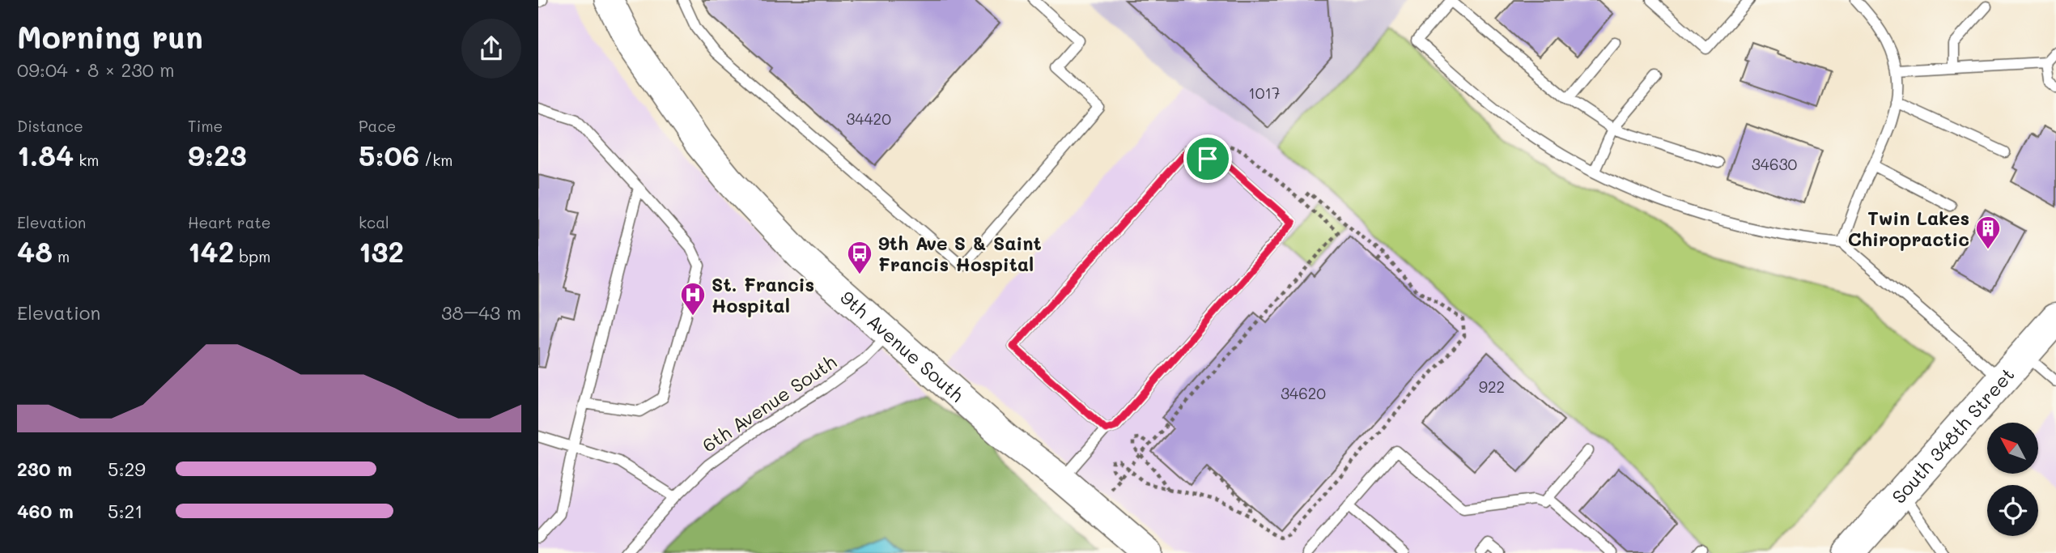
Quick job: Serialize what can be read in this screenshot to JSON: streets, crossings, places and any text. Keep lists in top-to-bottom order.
{
  "streets": {
    "main road": ["South 348th Street"],
    "street": ["9th Avenue South"],
    "lane": ["6th Avenue South"]
  },
  "crossings": [
    ["9th Avenue South", "6th Avenue South"]
  ],
  "places": {
    "building": ["Twin Lakes Chiropractic"],
    "bus stop": ["9th Ave S & Saint Francis Hospital"],
    "hospital": ["St. Francis Hospital"]
  },
  "house_numbers": [
    "1017",
    "34420",
    "34630",
    "922",
    "34620"
  ],
  "north": "top left",
  "page": {
    "heading": ["Morning run", "09:04 · 8 × 230 m"],
    "stats": [
      ["Distance", "1.84 km"],
      ["Time", "9:23"],
      ["Pace", "5:06 /km"],
      ["Elevation", "48 m"],
      ["Heart rate", "142 bpm"],
      ["kcal", "132"]
    ],
    "chart": ["Elevation", "38–43 m"],
    "list": [
      {
        "name": "230 m",
        "note": "5:29"
      },
      {
        "name": "460 m",
        "note": "5:21"
      }
    ]
  }
}
